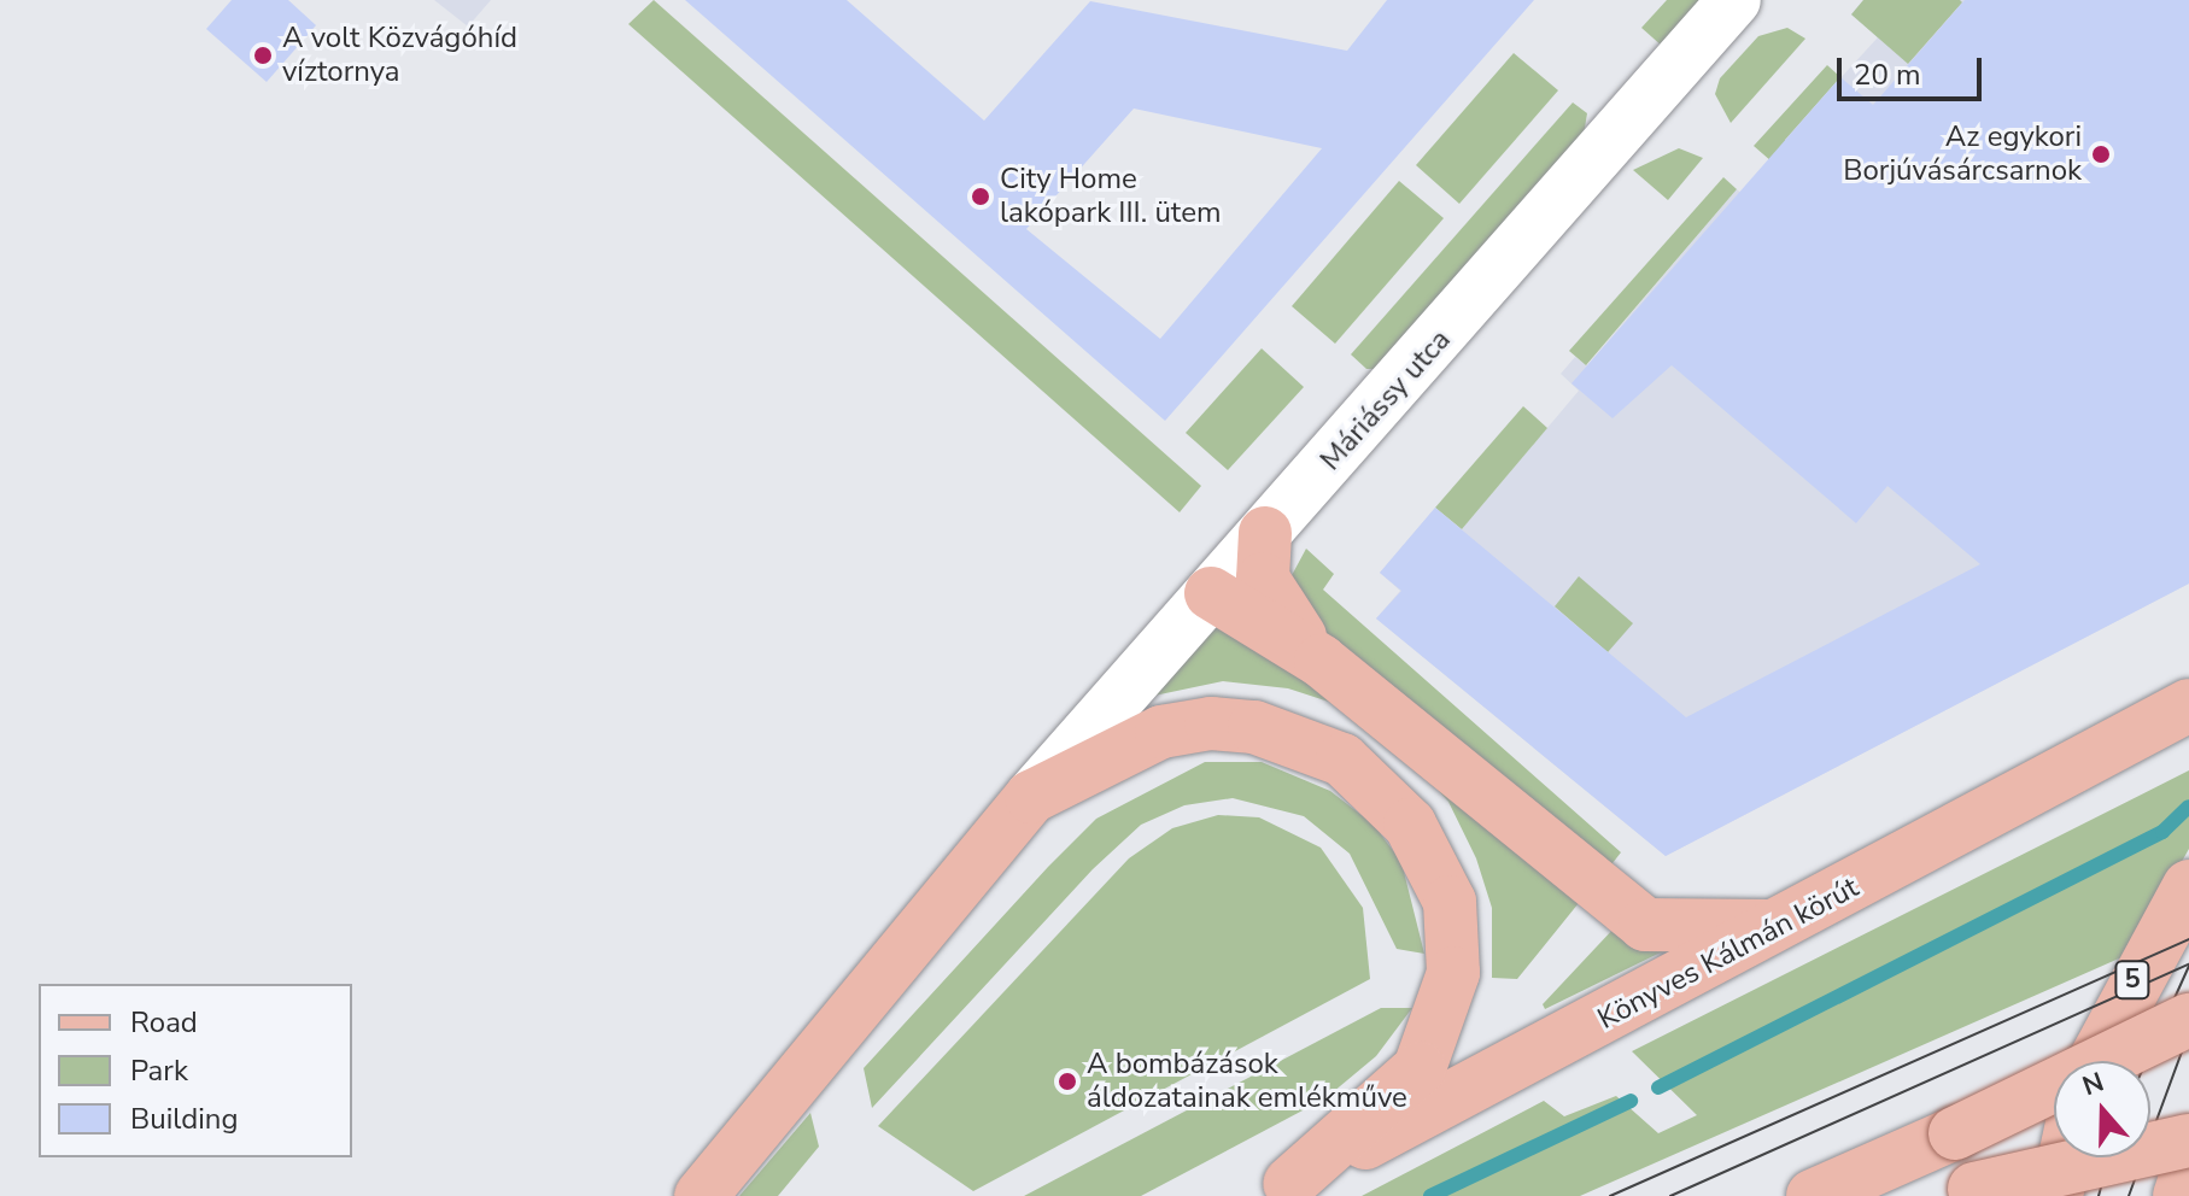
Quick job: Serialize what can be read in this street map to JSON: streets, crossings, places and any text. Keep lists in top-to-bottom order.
{
  "streets": {
    "main road": ["Könyves Kálmán körút", "5"],
    "street": ["Máriássy utca"]
  },
  "places": [
    "A volt Közvágóhíd víztornya",
    "Az egykori Borjúvásárcsarnok",
    "City Home lakópark III. ütem",
    "A bombázások áldozatainak emlékműve"
  ],
  "legend": ["Road", "Park", "Building"],
  "scale_bar": "20 m",
  "north": "top"
}
